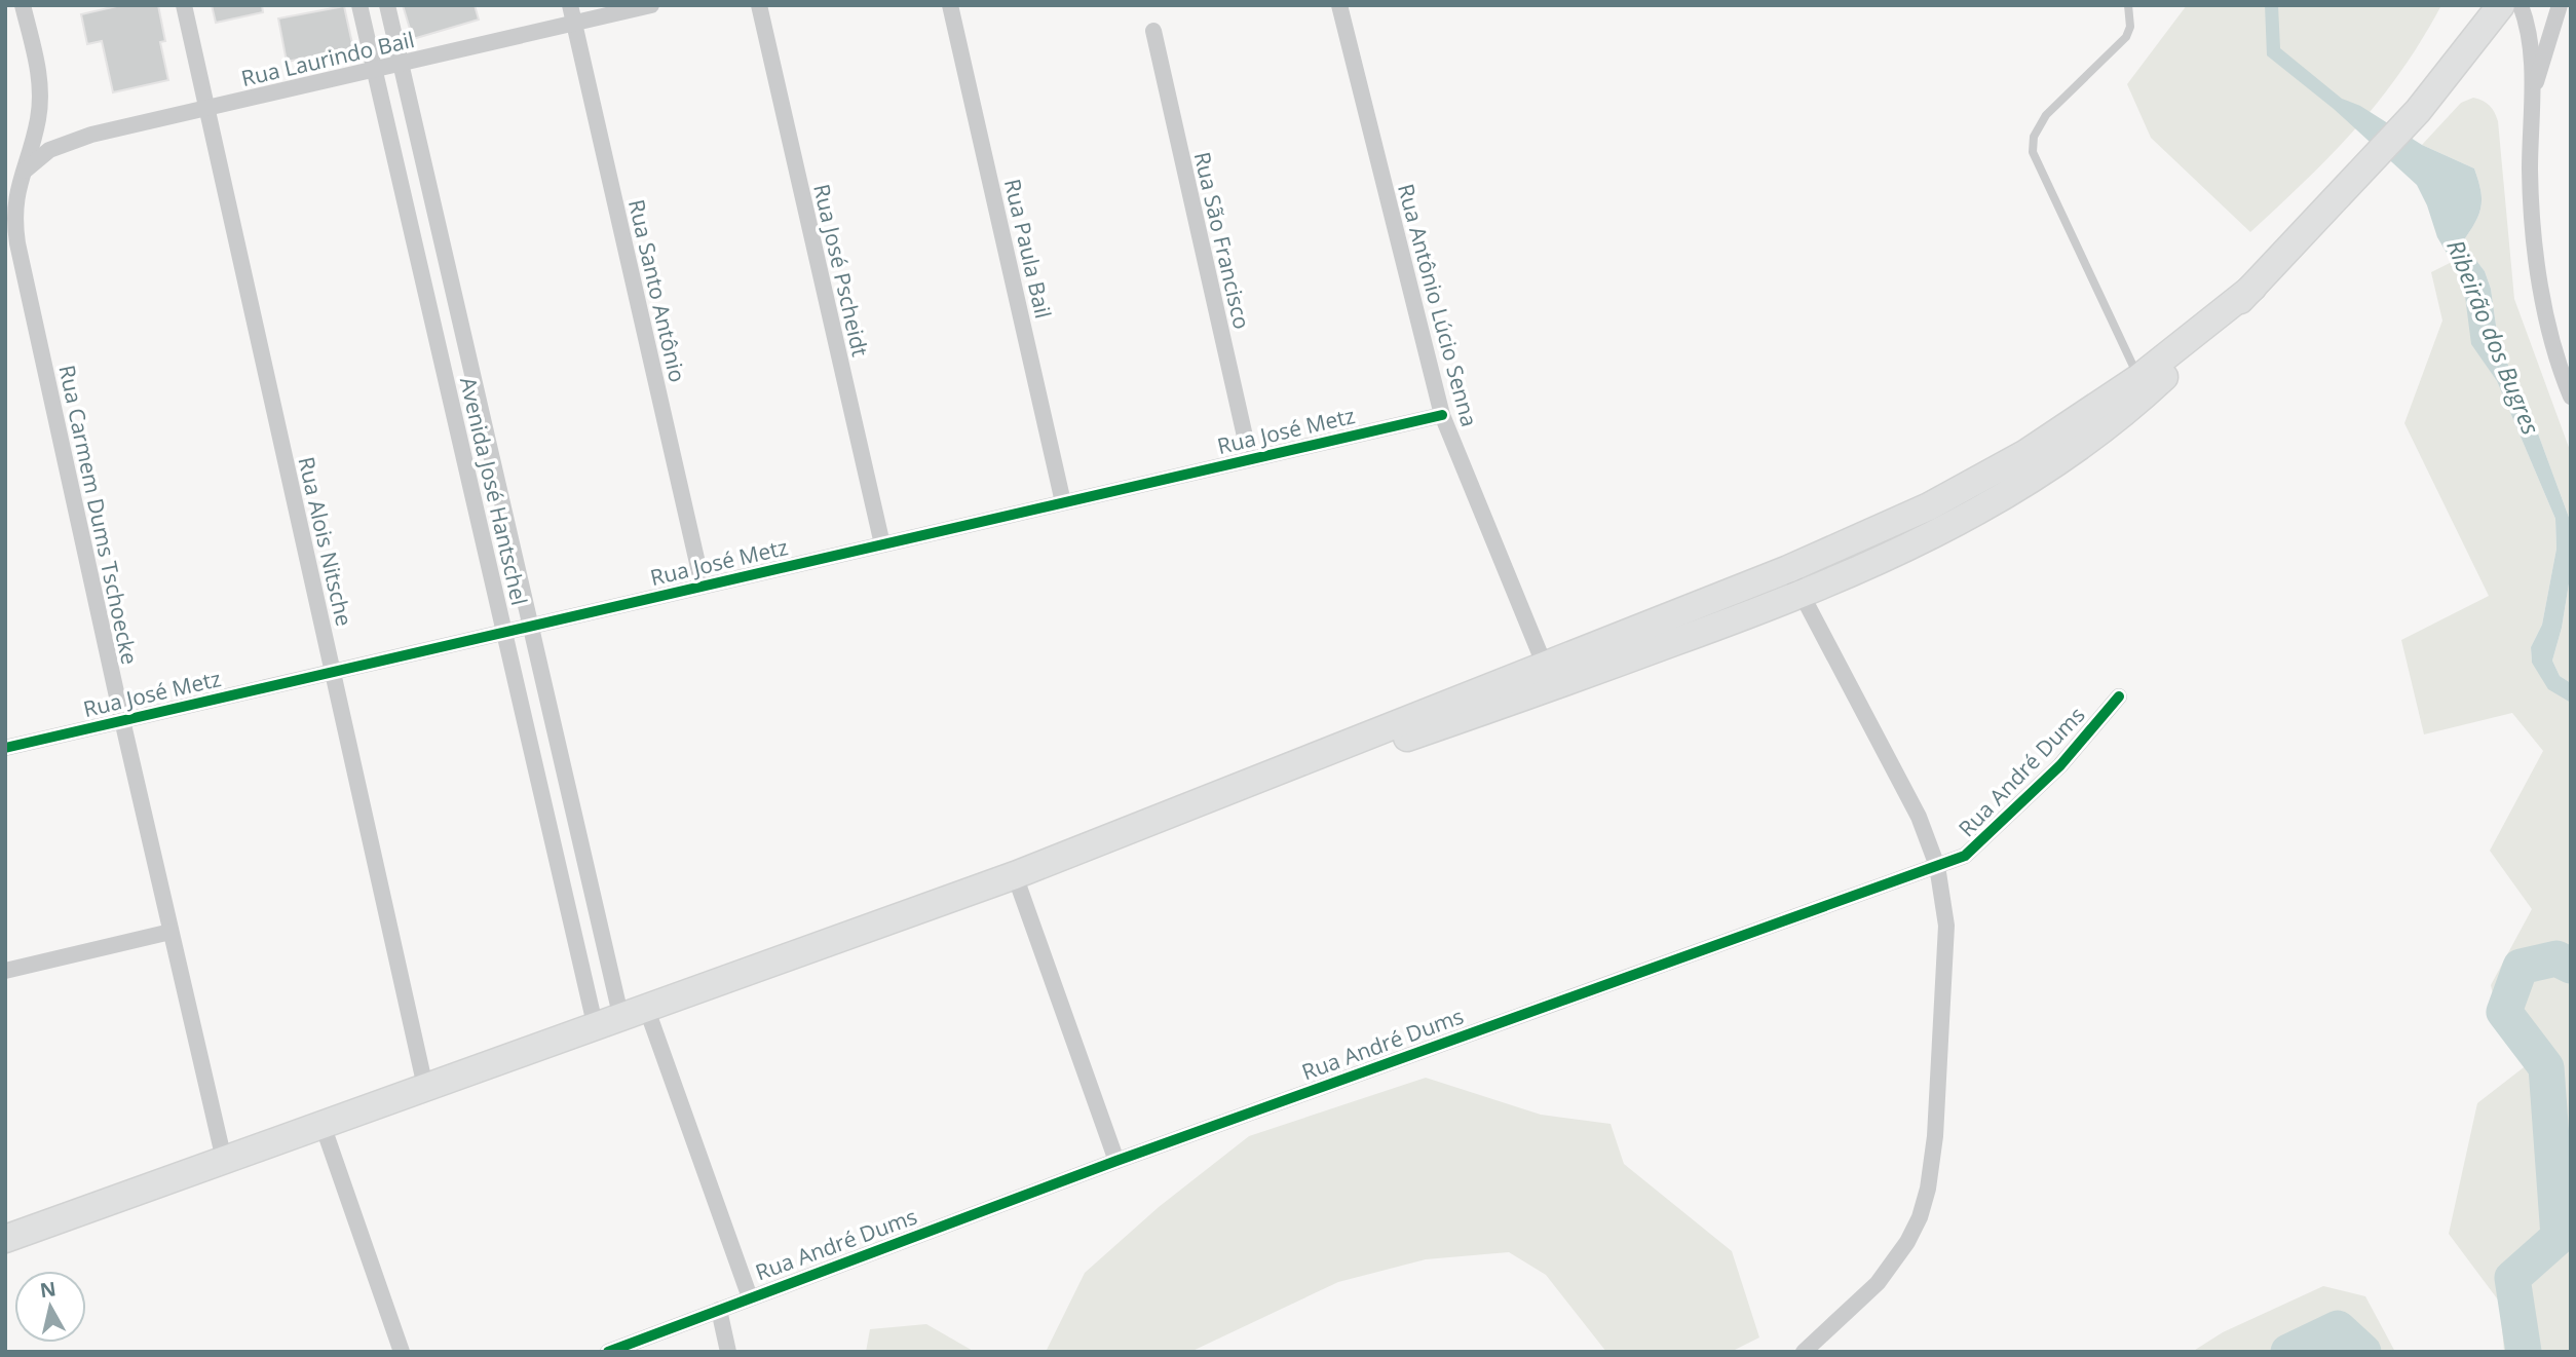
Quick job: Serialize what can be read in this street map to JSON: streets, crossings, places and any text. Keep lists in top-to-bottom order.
{
  "streets": {
    "street": [
      "Rua Laurindo Bail",
      "Rua São Francisco",
      "Rua Paula Bail",
      "Rua José Pscheidt",
      "Rua Santo Antônio",
      "Rua Antônio Lúcio Senna",
      "Rua José Metz",
      "Avenida José Hantschel",
      "Rua Carmem Dums Tschoecke",
      "Rua Alois Nitsche",
      "Rua André Dums"
    ]
  },
  "crossings": [
    ["Rua Laurindo Bail", "Rua Santo Antônio"],
    ["Rua Laurindo Bail", "Avenida José Hantschel"],
    ["Rua Laurindo Bail", "Rua Carmem Dums Tschoecke"],
    ["Rua Laurindo Bail", "Rua Alois Nitsche"],
    ["Rua São Francisco", "Rua José Metz"],
    ["Rua Paula Bail", "Rua José Metz"],
    ["Rua José Pscheidt", "Rua José Metz"],
    ["Rua Santo Antônio", "Rua José Metz"],
    ["Rua Antônio Lúcio Senna", "Rua José Metz"],
    ["Rua José Metz", "Avenida José Hantschel"],
    ["Rua José Metz", "Rua Carmem Dums Tschoecke"],
    ["Rua José Metz", "Rua Alois Nitsche"]
  ],
  "water": ["Ribeirão dos Bugres"],
  "north": "top"
}
